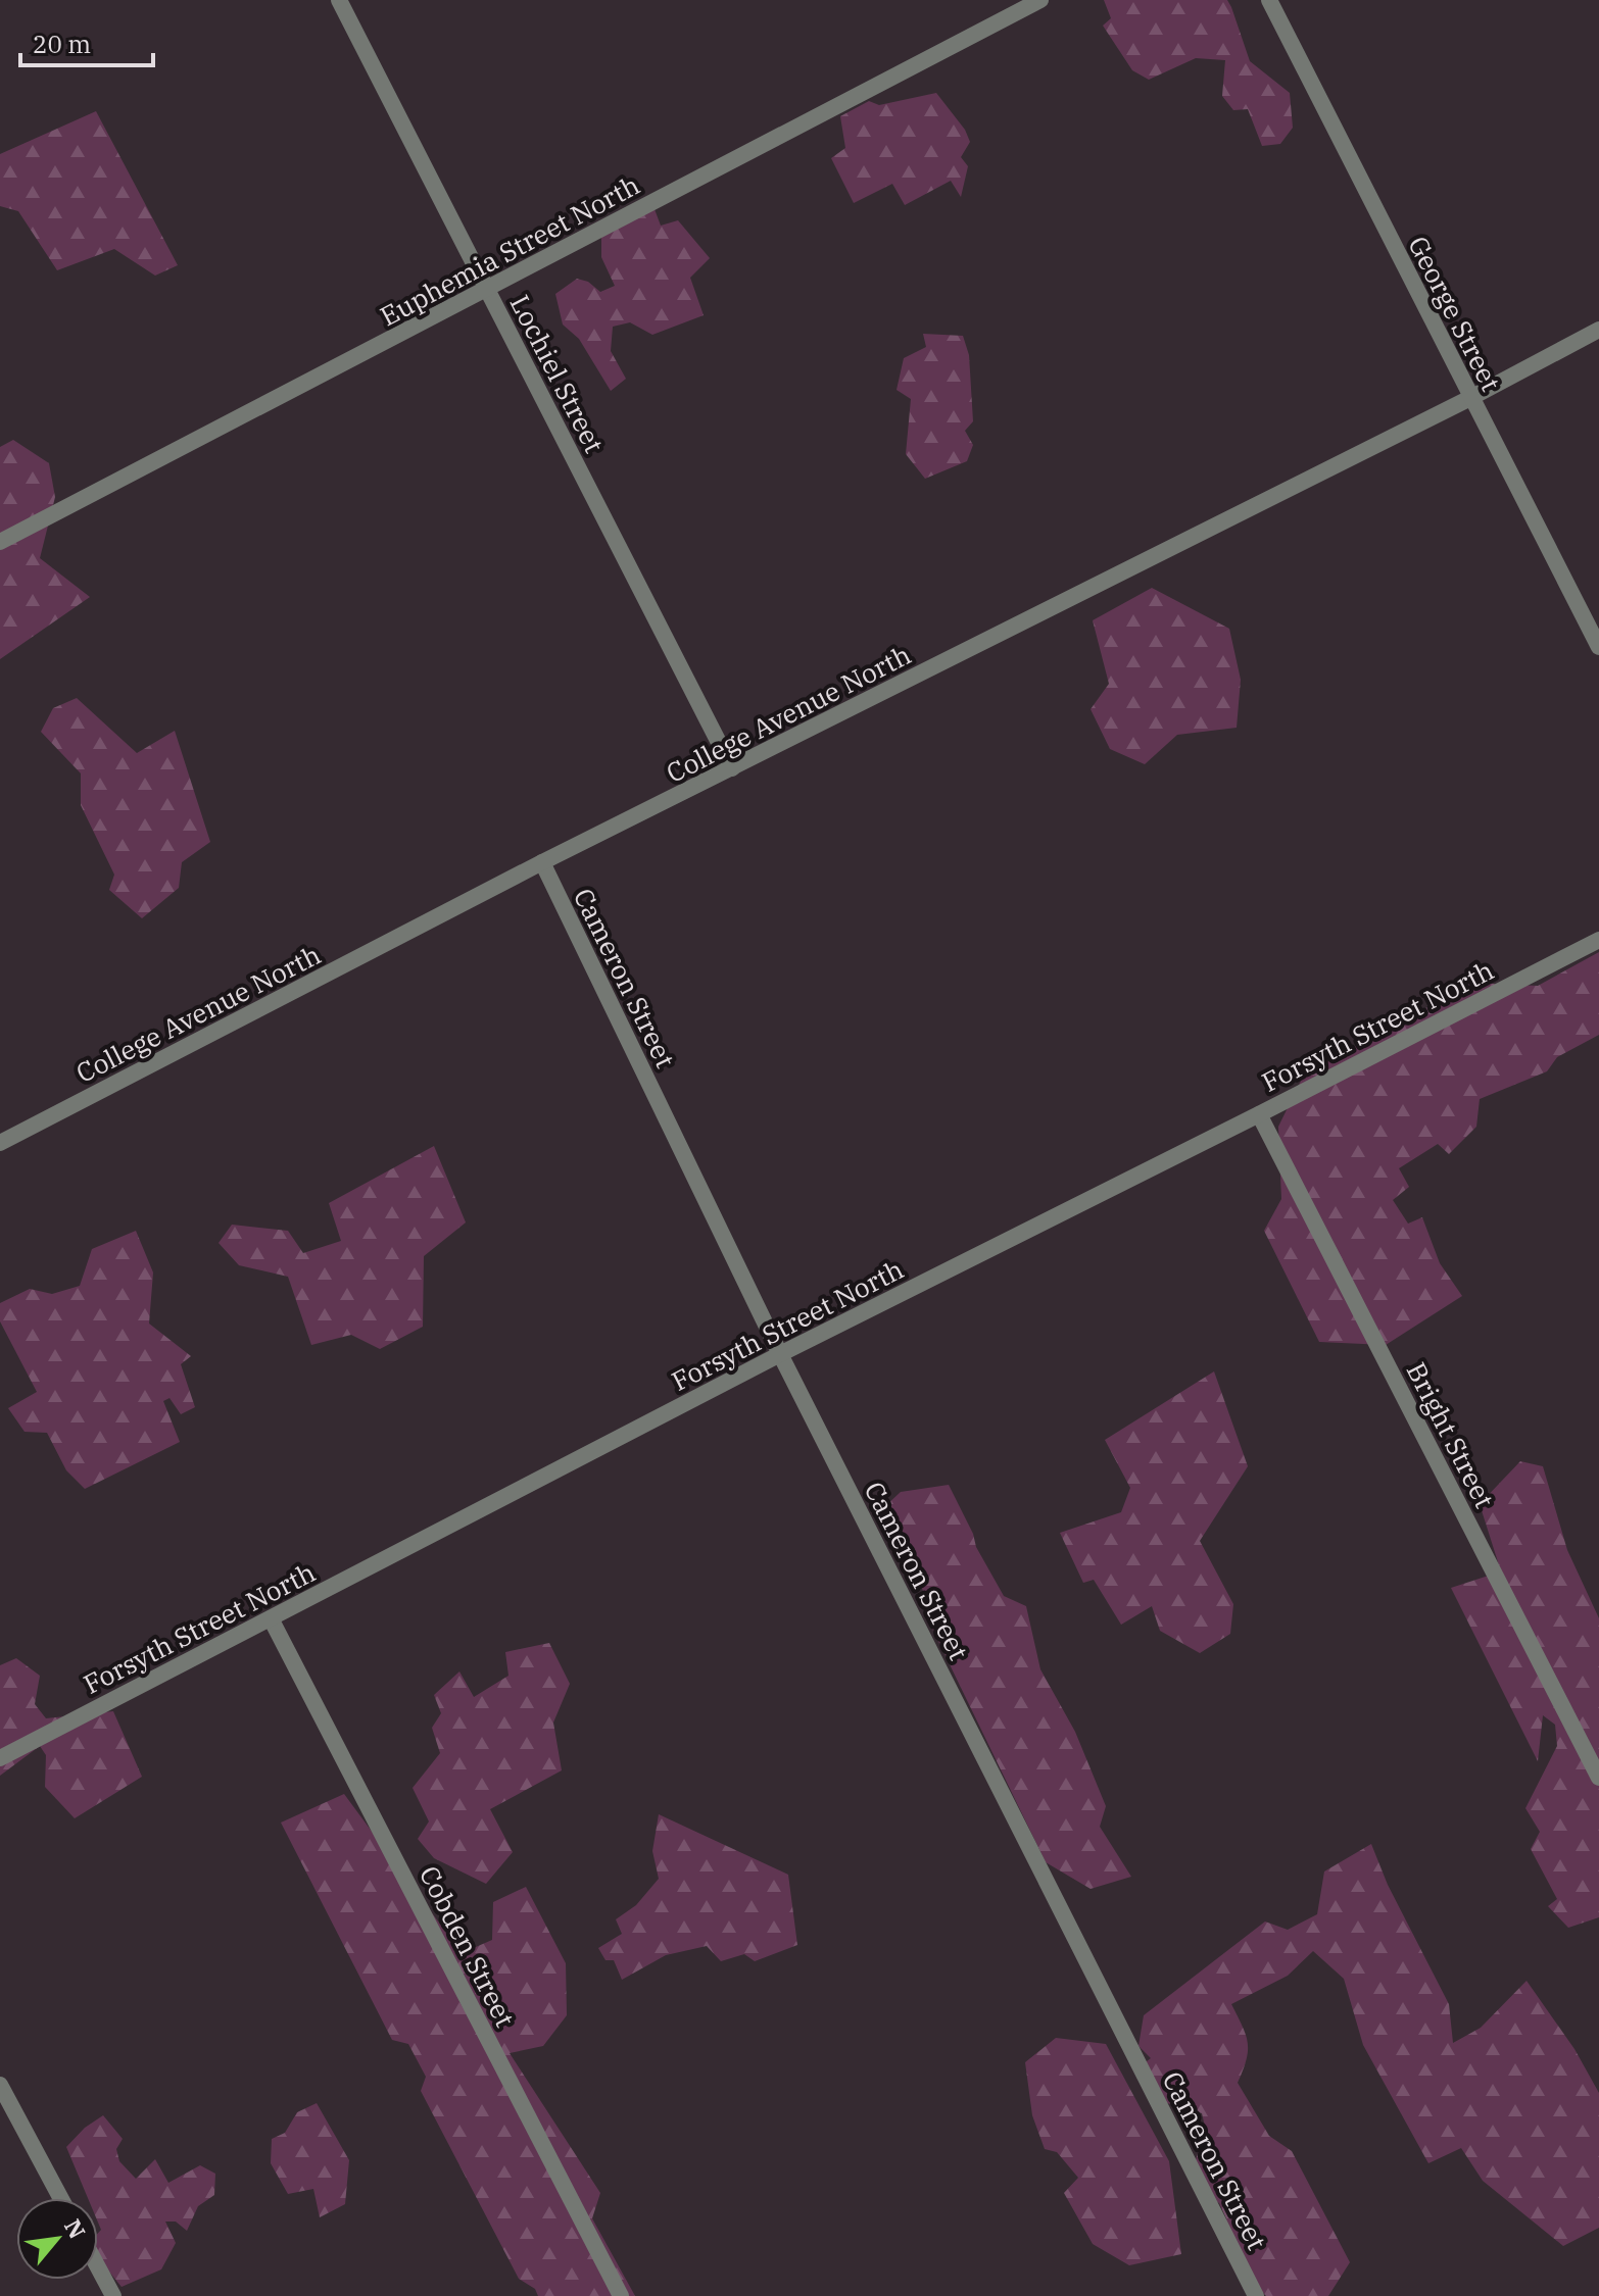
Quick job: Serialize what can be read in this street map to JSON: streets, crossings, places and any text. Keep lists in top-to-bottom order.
{
  "streets": {
    "street": [
      "Euphemia Street North",
      "George Street",
      "Lochiel Street",
      "College Avenue North",
      "Cameron Street",
      "Forsyth Street North",
      "Bright Street",
      "Cobden Street"
    ]
  },
  "crossings": [
    ["Euphemia Street North", "Lochiel Street"],
    ["George Street", "College Avenue North"],
    ["Lochiel Street", "College Avenue North"],
    ["College Avenue North", "Cameron Street"],
    ["Cameron Street", "Forsyth Street North"],
    ["Forsyth Street North", "Bright Street"],
    ["Forsyth Street North", "Cobden Street"]
  ],
  "scale_bar": "20 m",
  "north": "top right"
}
